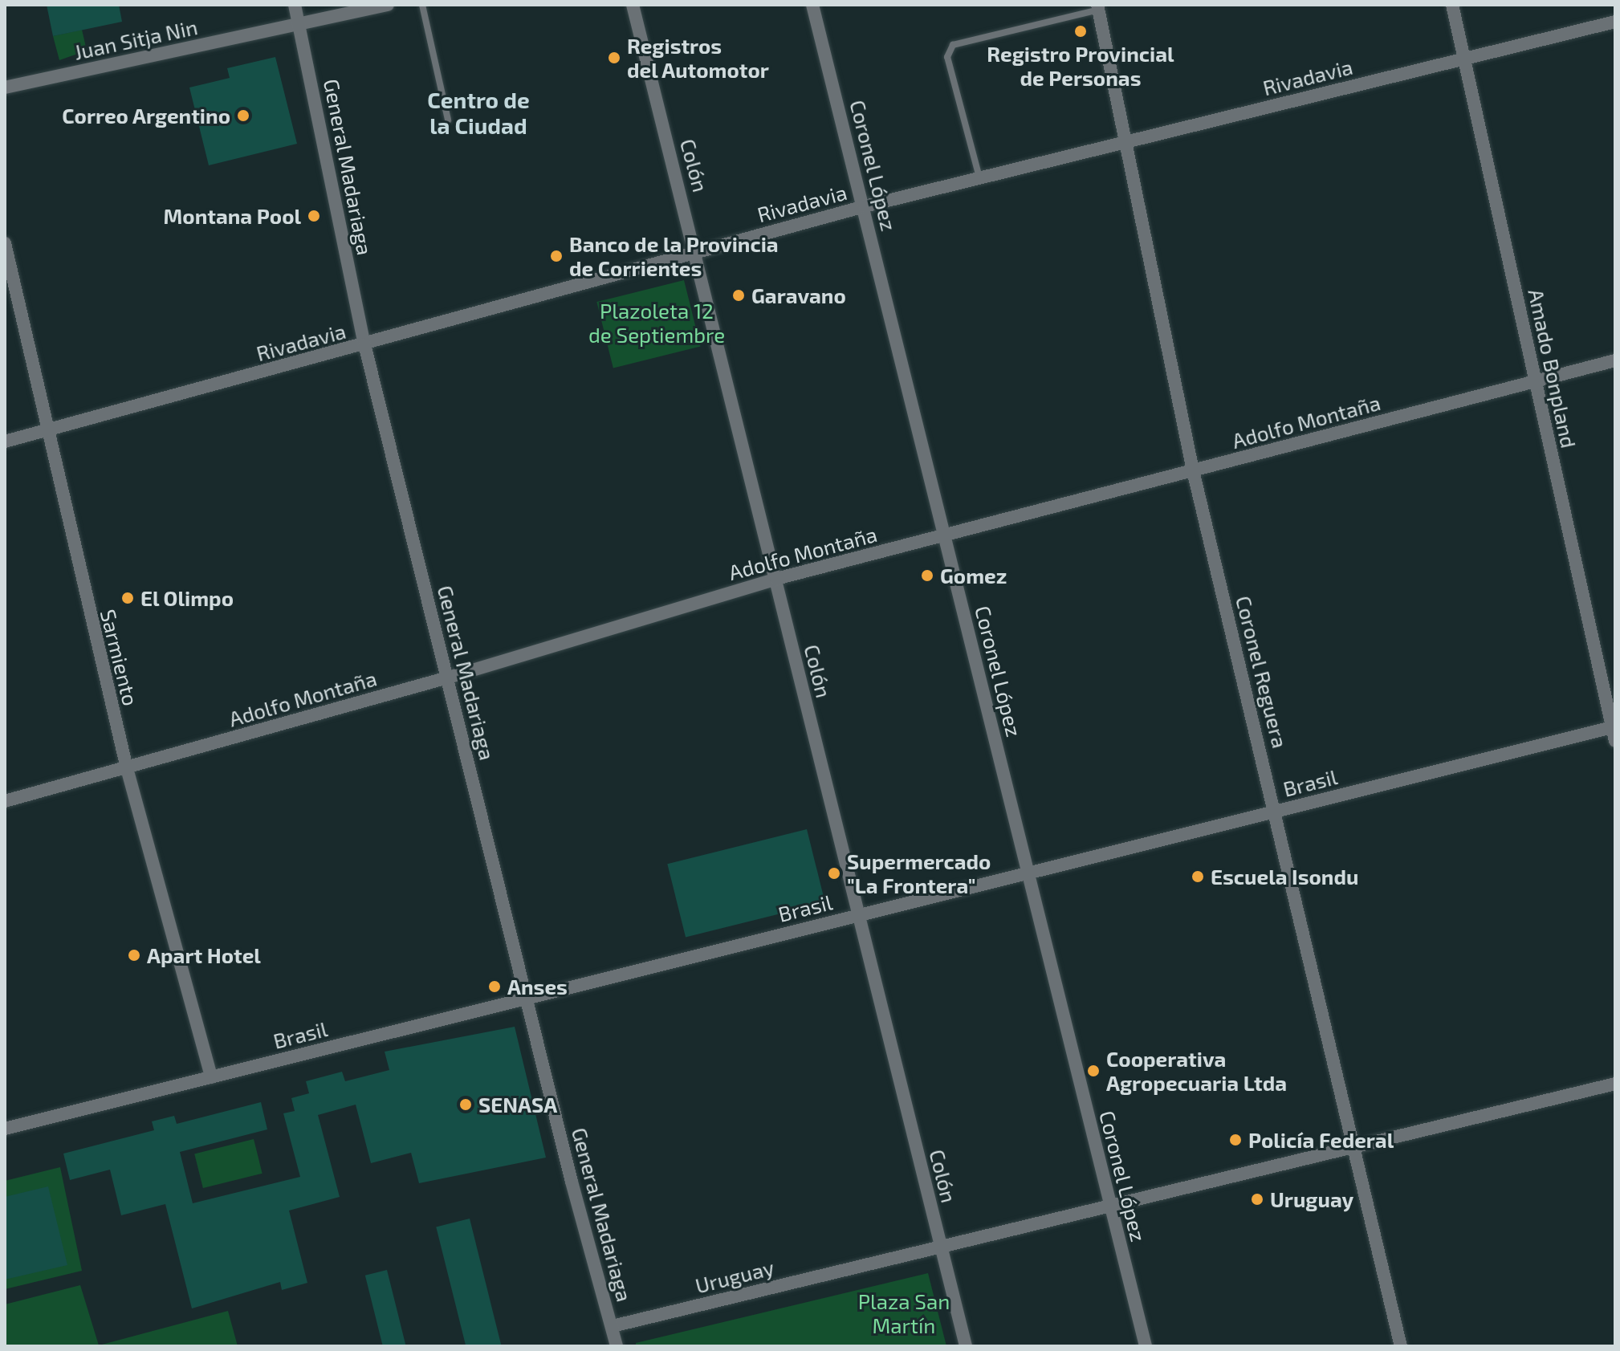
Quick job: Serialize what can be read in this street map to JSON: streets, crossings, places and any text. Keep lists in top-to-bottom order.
{
  "streets": {
    "street": [
      "Juan Sitja Nin",
      "Rivadavia",
      "Colón",
      "Coronel López",
      "General Madariaga",
      "Amado Bonpland",
      "Adolfo Montaña",
      "Sarmiento",
      "Coronel Reguera",
      "Brasil",
      "Uruguay"
    ]
  },
  "crossings": [
    ["Juan Sitja Nin", "General Madariaga"],
    ["Rivadavia", "Colón"],
    ["Rivadavia", "Coronel López"],
    ["Rivadavia", "General Madariaga"],
    ["Rivadavia", "Amado Bonpland"],
    ["Rivadavia", "Sarmiento"],
    ["Rivadavia", "Coronel Reguera"],
    ["Colón", "Adolfo Montaña"],
    ["Colón", "Brasil"],
    ["Colón", "Uruguay"],
    ["Coronel López", "Adolfo Montaña"],
    ["Coronel López", "Brasil"],
    ["Coronel López", "Uruguay"],
    ["General Madariaga", "Adolfo Montaña"],
    ["General Madariaga", "Brasil"],
    ["General Madariaga", "Uruguay"],
    ["Amado Bonpland", "Adolfo Montaña"],
    ["Amado Bonpland", "Brasil"],
    ["Adolfo Montaña", "Sarmiento"],
    ["Adolfo Montaña", "Coronel Reguera"],
    ["Sarmiento", "Brasil"],
    ["Coronel Reguera", "Brasil"],
    ["Coronel Reguera", "Uruguay"]
  ],
  "districts": ["Centro de la Ciudad"],
  "parks": ["Plazoleta 12 de Septiembre", "Plaza San Martín"],
  "places": [
    "Registro Provincial de Personas",
    "Registros del Automotor",
    "Correo Argentino",
    "Montana Pool",
    "Banco de la Provincia de Corrientes",
    "Garavano",
    "Gomez",
    "El Olimpo",
    "Supermercado \"La Frontera\"",
    "Escuela Isondu",
    "Apart Hotel",
    "Anses",
    "Cooperativa Agropecuaria Ltda",
    "SENASA",
    "Policía Federal",
    "Uruguay"
  ]
}
